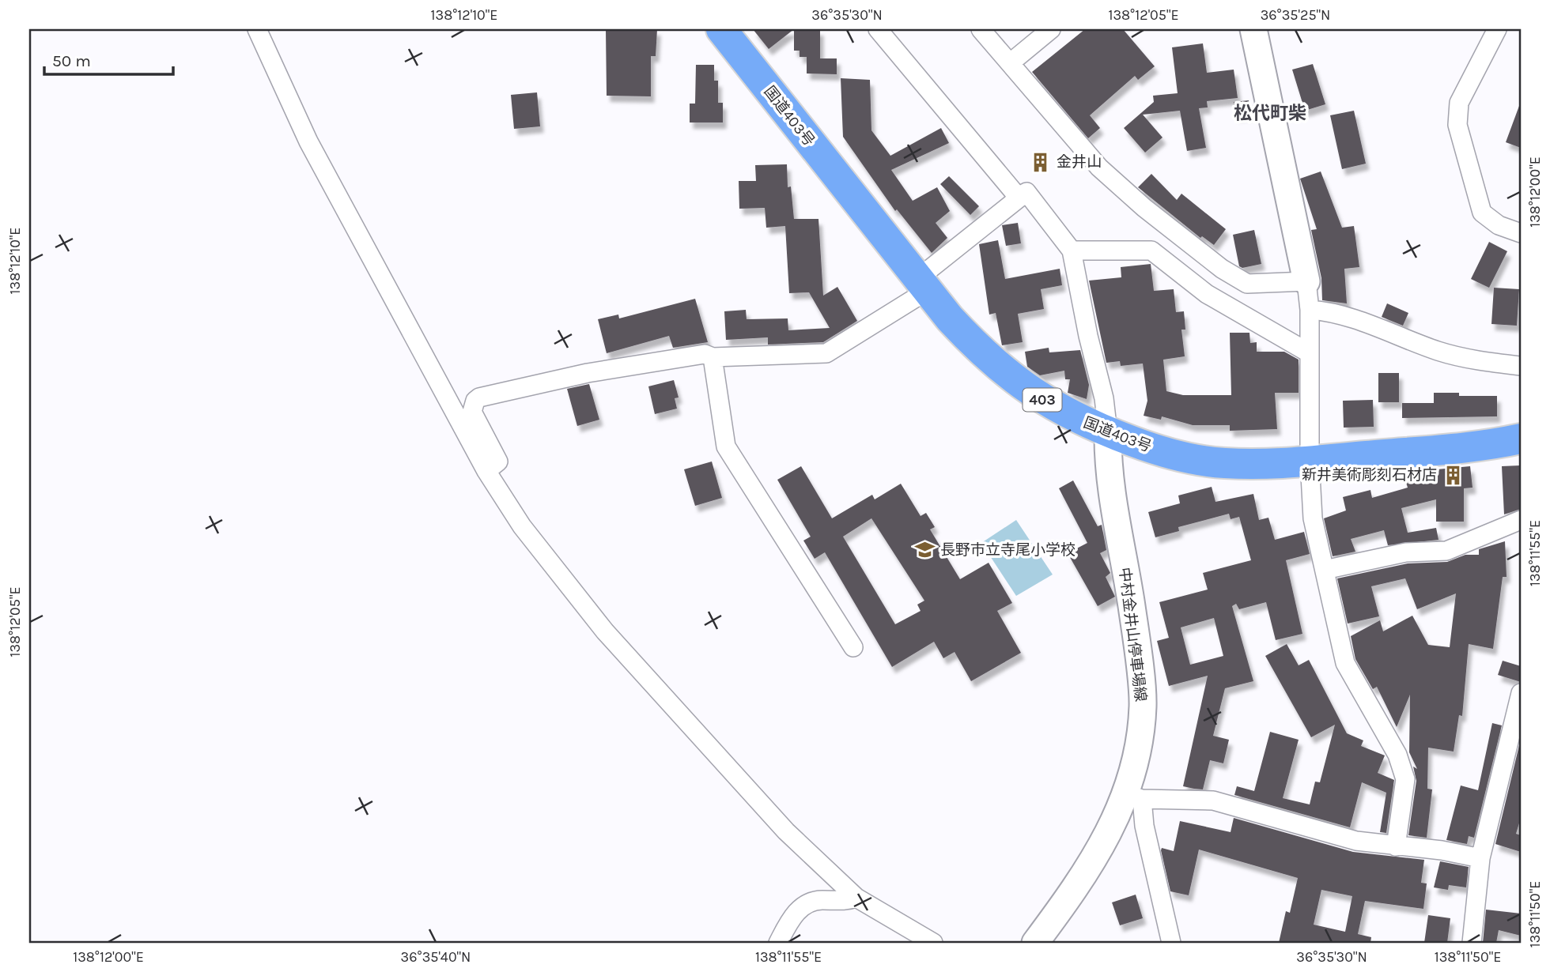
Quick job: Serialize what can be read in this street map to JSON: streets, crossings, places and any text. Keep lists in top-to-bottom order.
{
  "streets": {
    "highway": ["国道403号", "403"],
    "main road": ["中村金井山停車場線"]
  },
  "crossings": [
    ["国道403号", "中村金井山停車場線"]
  ],
  "districts": ["松代町柴"],
  "places": {
    "building": ["金井山", "新井美術彫刻石材店"],
    "school or university": ["長野市立寺尾小学校"]
  },
  "scale_bar": "50 m",
  "coordinates": [
    "138°12'10\"E",
    "36°35'30\"N",
    "138°12'05\"E",
    "36°35'25\"N",
    "138°12'00\"E",
    "138°11'55\"E",
    "138°11'50\"E",
    "36°35'40\"N"
  ]
}
